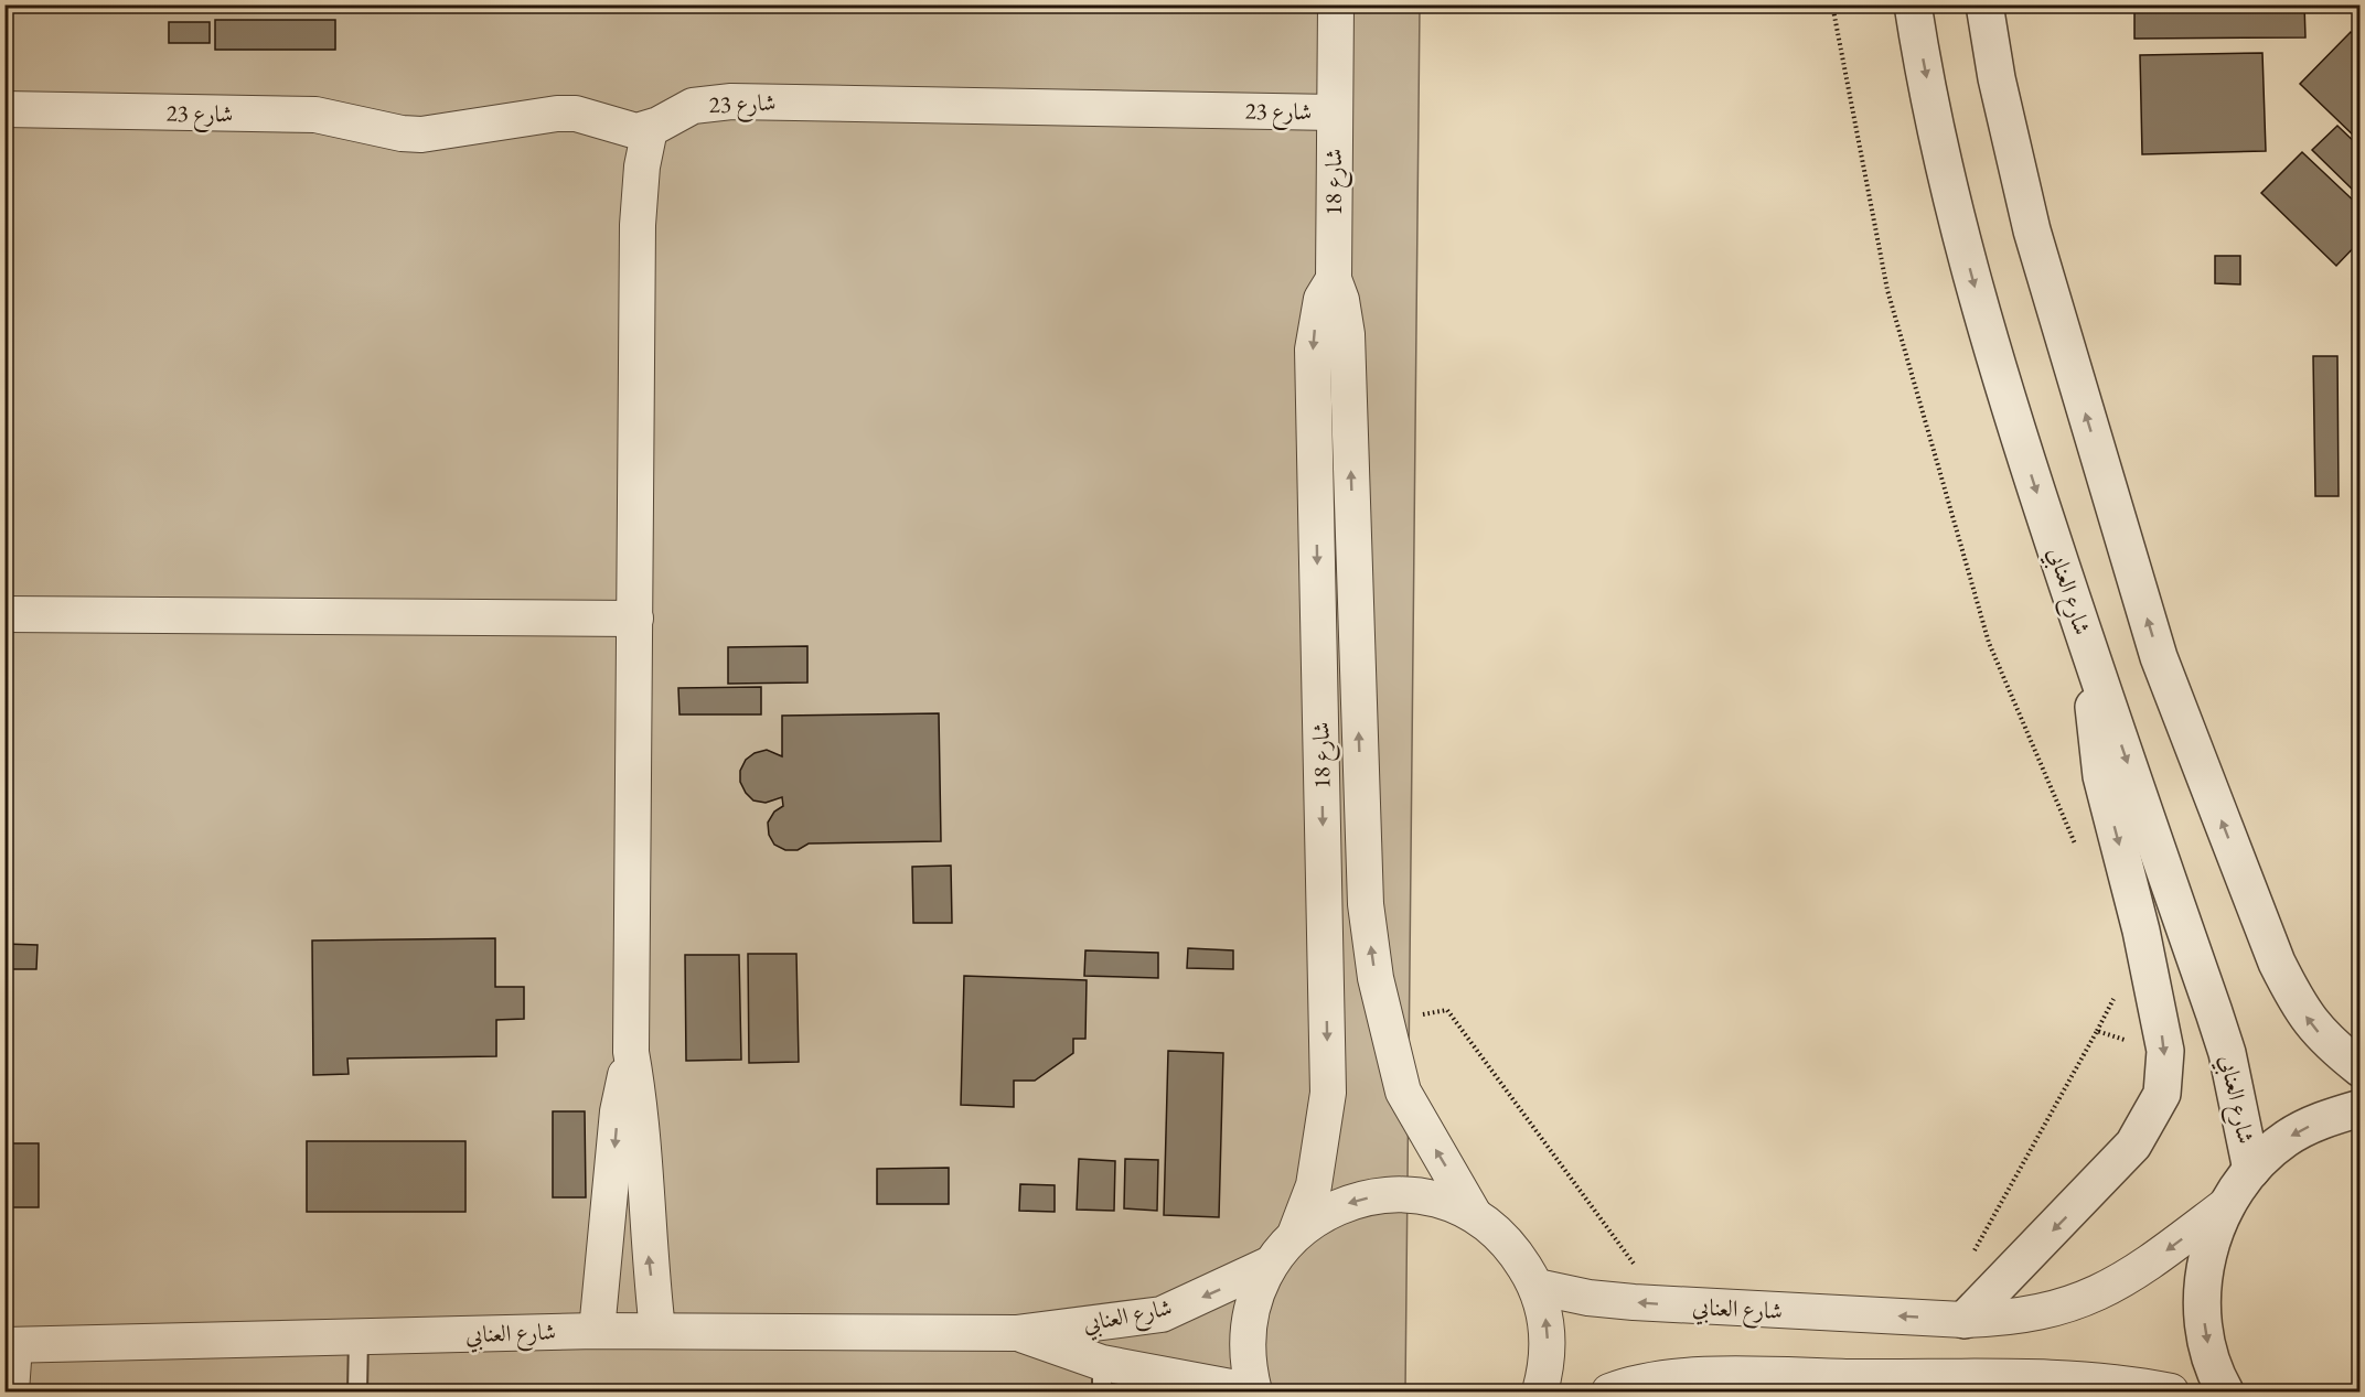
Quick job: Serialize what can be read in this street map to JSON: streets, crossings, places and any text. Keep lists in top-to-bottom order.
{
  "streets": {
    "street": ["شارع 23", "شارع 18", "شارع العنابي"]
  },
  "crossings": [
    ["شارع 23", "شارع 18"]
  ]
}
